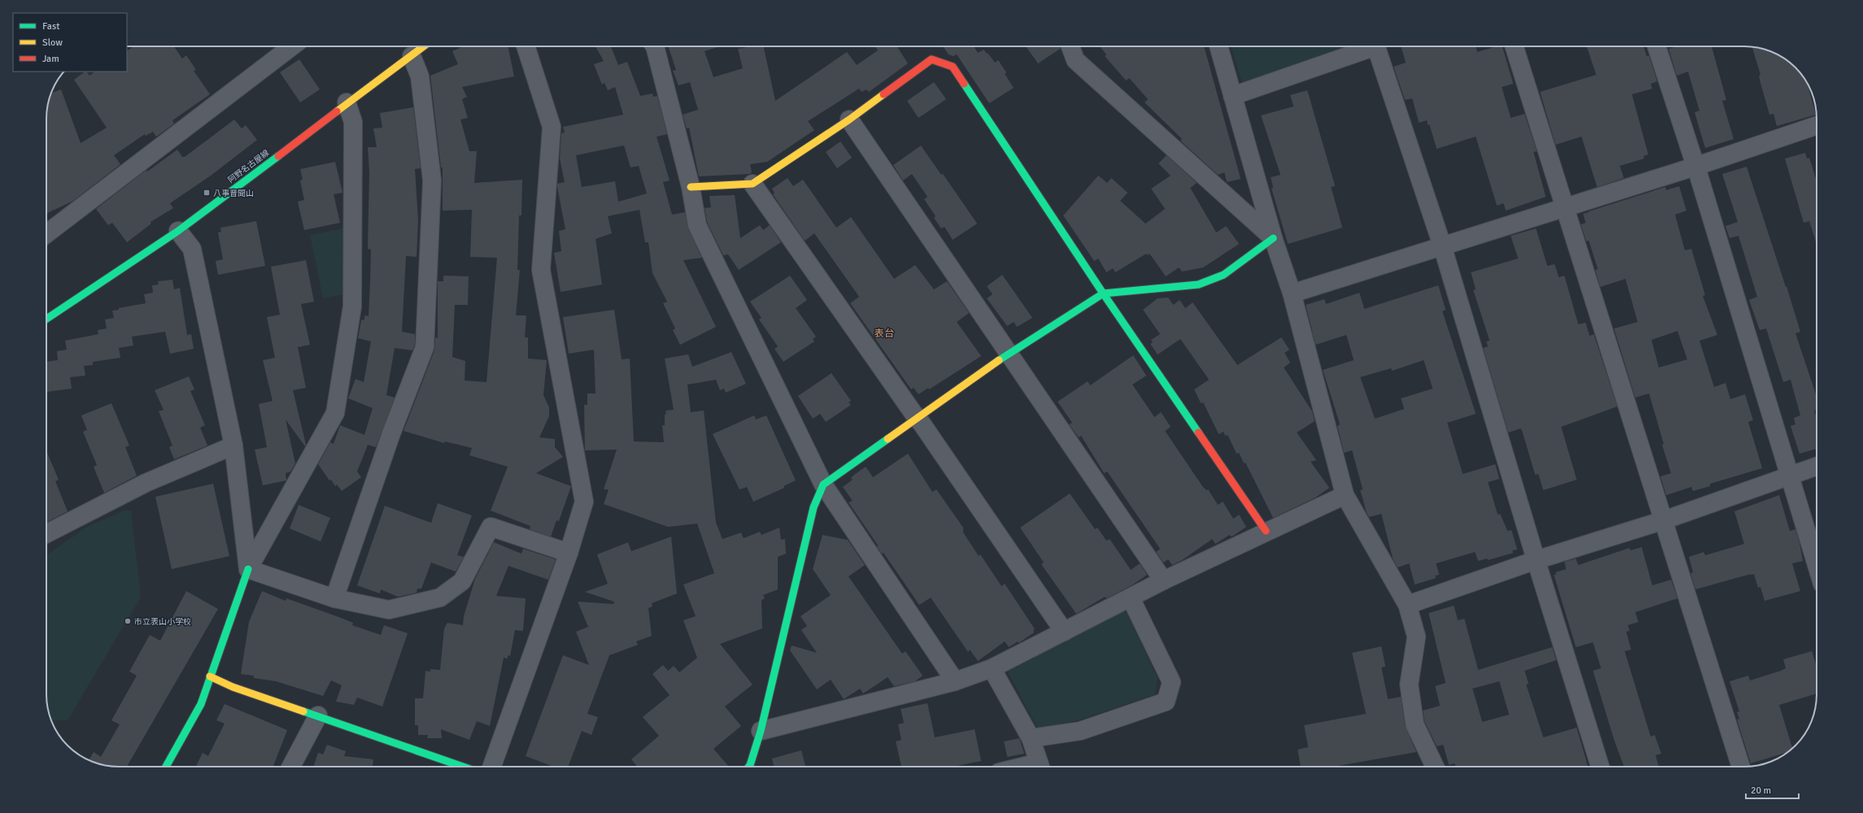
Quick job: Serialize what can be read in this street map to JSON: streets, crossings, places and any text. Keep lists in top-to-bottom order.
{
  "streets": {
    "street": ["阿野名古屋線"]
  },
  "districts": ["表台"],
  "places": {
    "transit": ["八事音聞山"],
    "other": ["市立表山小学校"]
  },
  "legend": ["Fast", "Slow", "Jam"],
  "scale_bar": "20 m"
}
